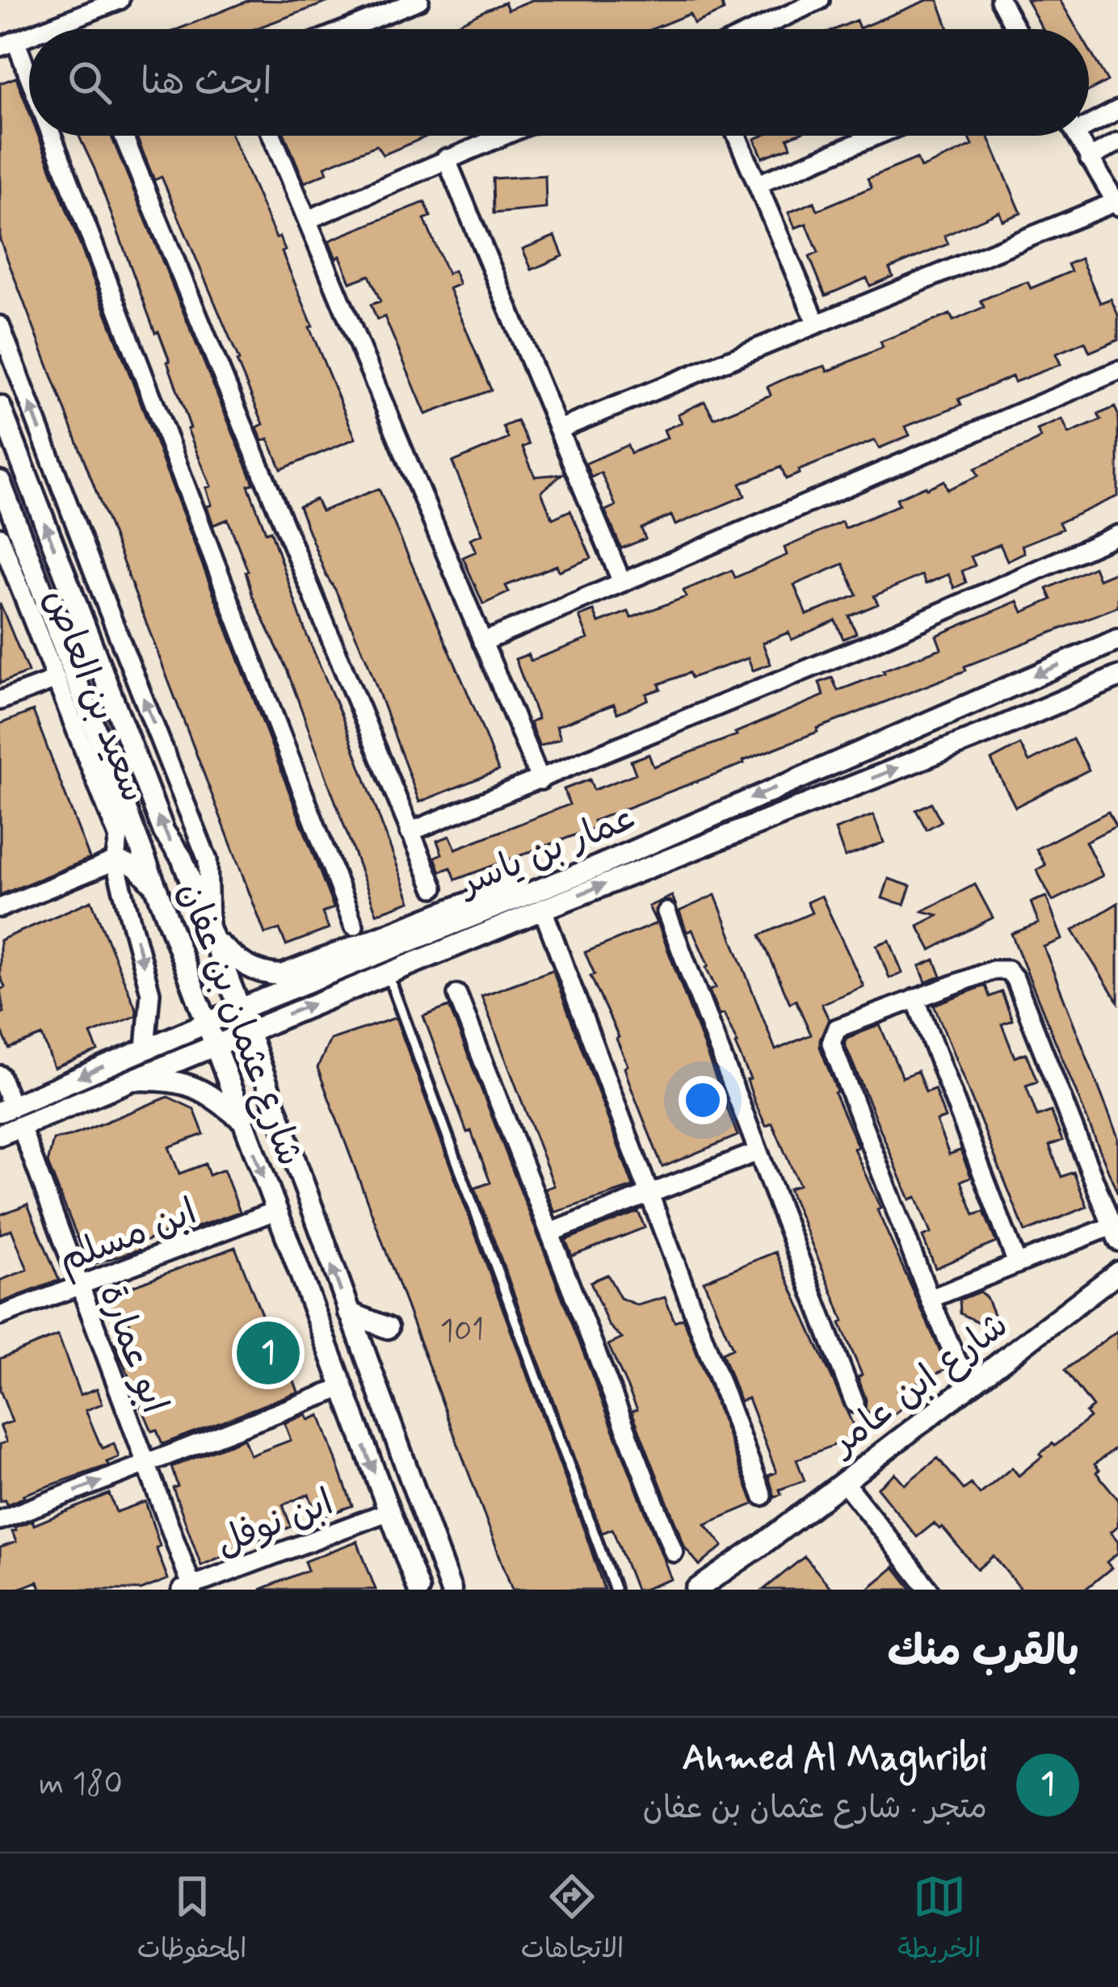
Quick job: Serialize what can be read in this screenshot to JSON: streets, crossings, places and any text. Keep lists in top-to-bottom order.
{
  "streets": {
    "street": [
      "سعيد بن العاص",
      "عمار بن ياسر",
      "شارع عثمان بن عفان",
      "ابن مسلم",
      "ابو عمارة",
      "شارع ابن عامر",
      "ابن نوفل"
    ]
  },
  "crossings": [
    ["سعيد بن العاص", "عمار بن ياسر"],
    ["سعيد بن العاص", "شارع عثمان بن عفان"],
    ["عمار بن ياسر", "شارع عثمان بن عفان"],
    ["عمار بن ياسر", "ابو عمارة"],
    ["شارع عثمان بن عفان", "ابن مسلم"],
    ["شارع عثمان بن عفان", "ابن نوفل"],
    ["ابن مسلم", "ابو عمارة"],
    ["ابو عمارة", "ابن نوفل"]
  ],
  "one_way": ["سعيد بن العاص"],
  "house_numbers": ["101"],
  "page": {
    "search": "ابحث هنا",
    "pins": "1",
    "heading": "بالقرب منك",
    "list": [
      {
        "mark": "1",
        "name": "Ahmed Al Maghribi",
        "note": "متجر · شارع عثمان بن عفان",
        "value": "180 m"
      }
    ],
    "nav": ["الخريطة", "الاتجاهات", "المحفوظات"]
  }
}
